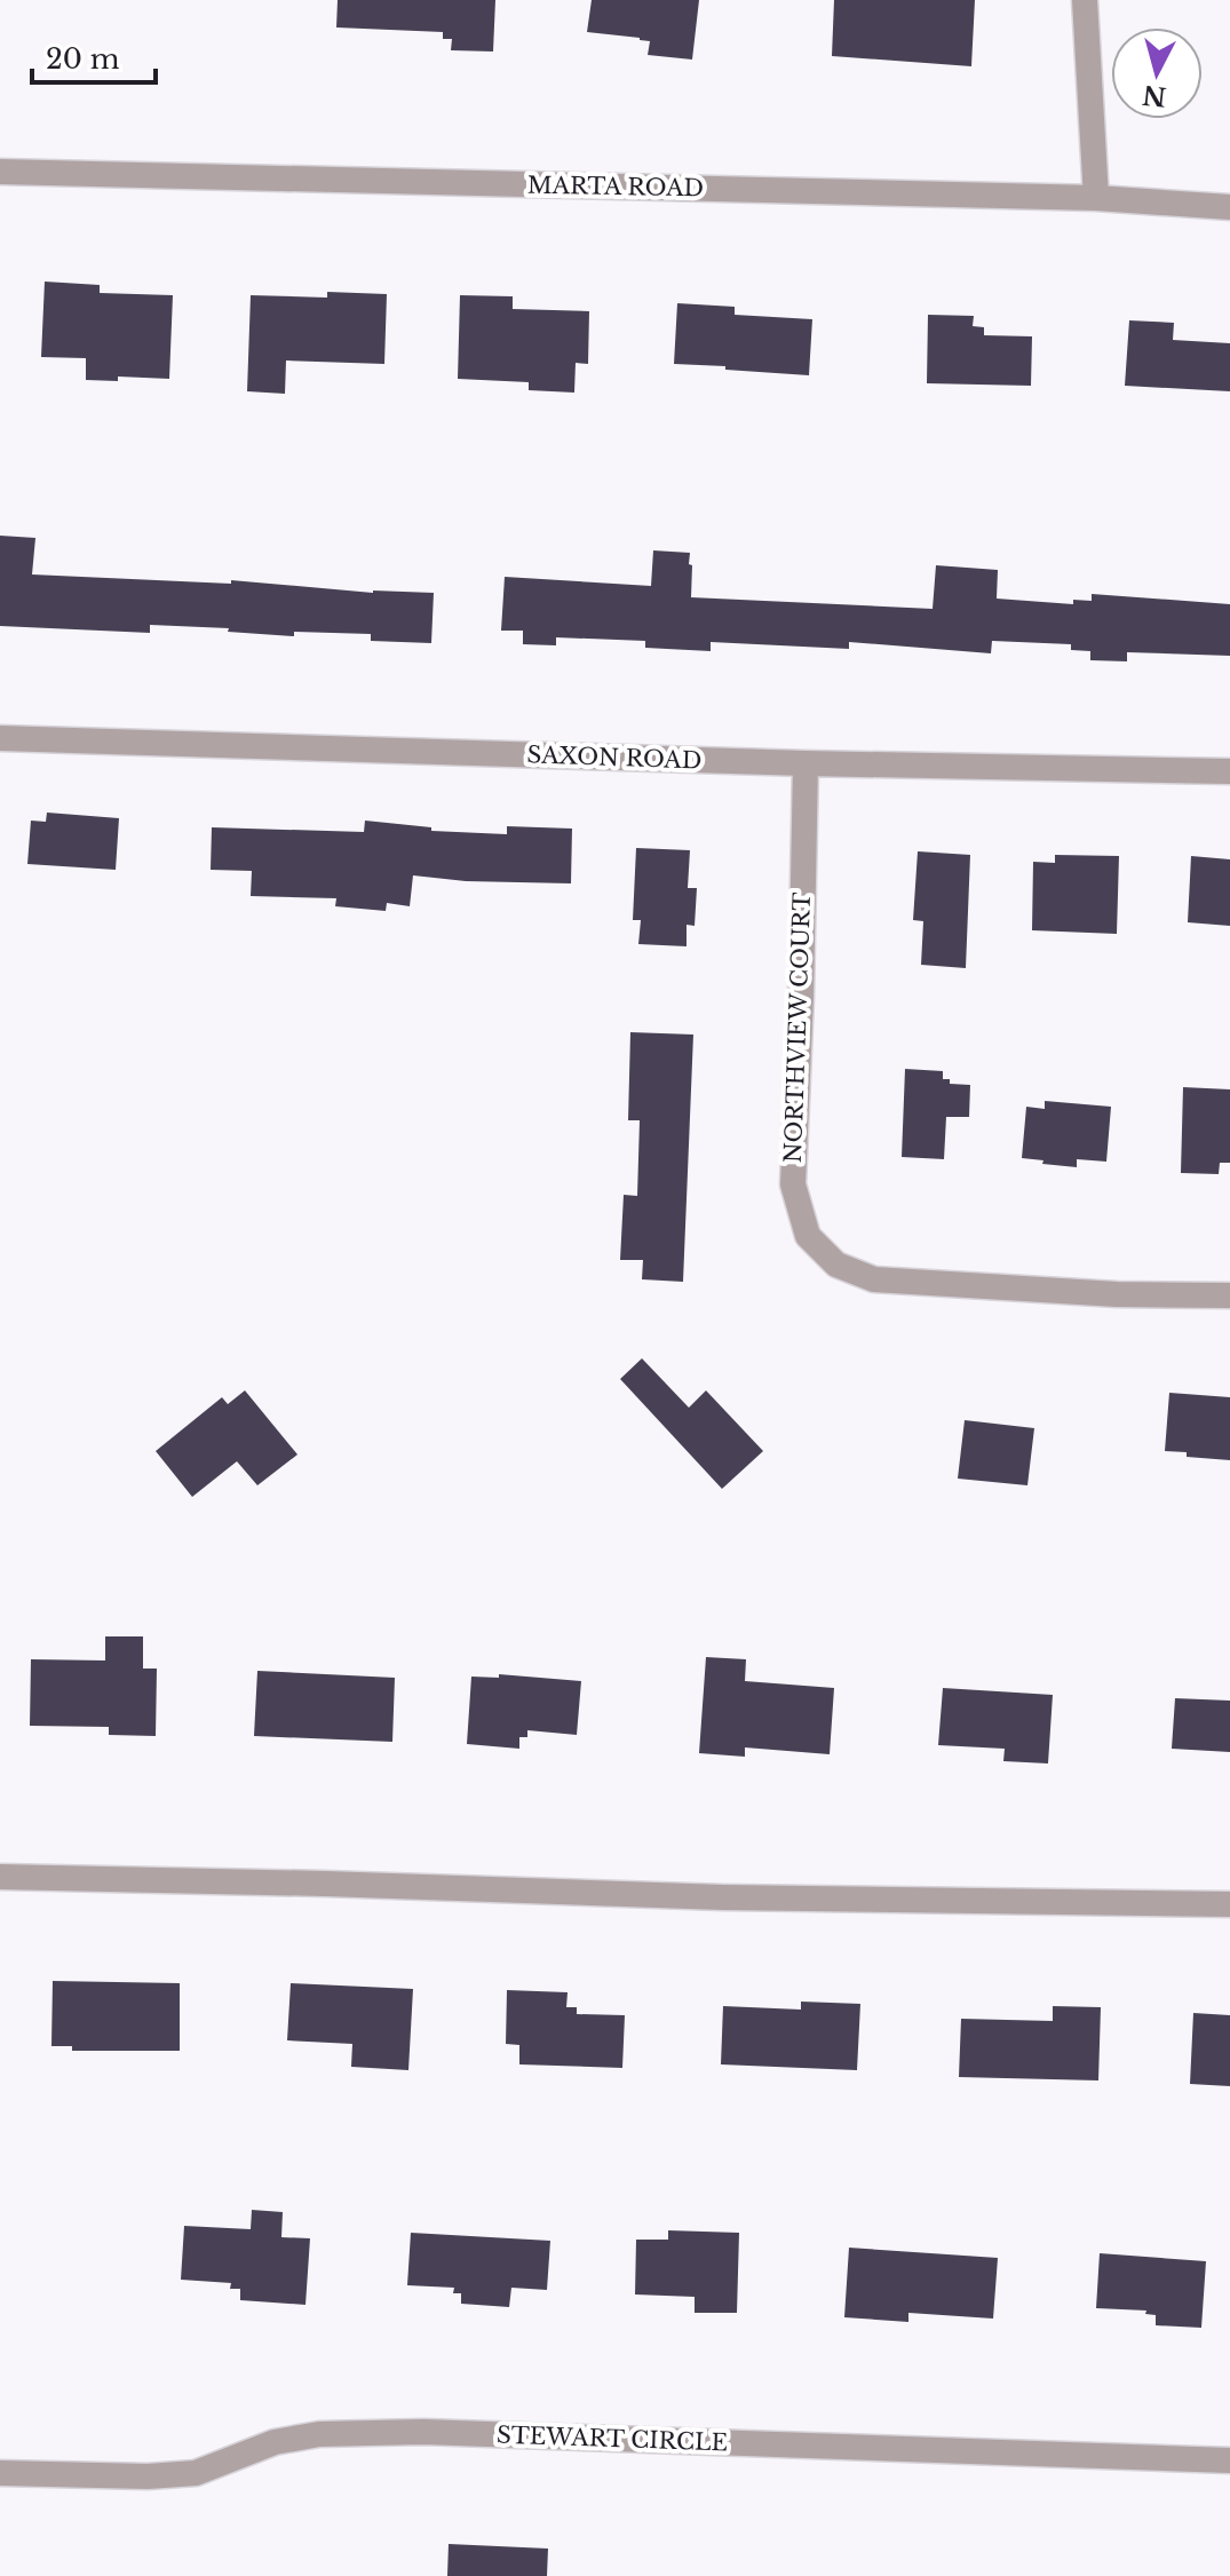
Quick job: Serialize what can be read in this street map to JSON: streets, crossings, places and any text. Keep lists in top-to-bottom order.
{
  "streets": {
    "street": [
      "MARTA ROAD",
      "SAXON ROAD",
      "NORTHVIEW COURT",
      "STEWART CIRCLE"
    ]
  },
  "crossings": [
    ["SAXON ROAD", "NORTHVIEW COURT"]
  ],
  "scale_bar": "20 m",
  "north": "bottom"
}
